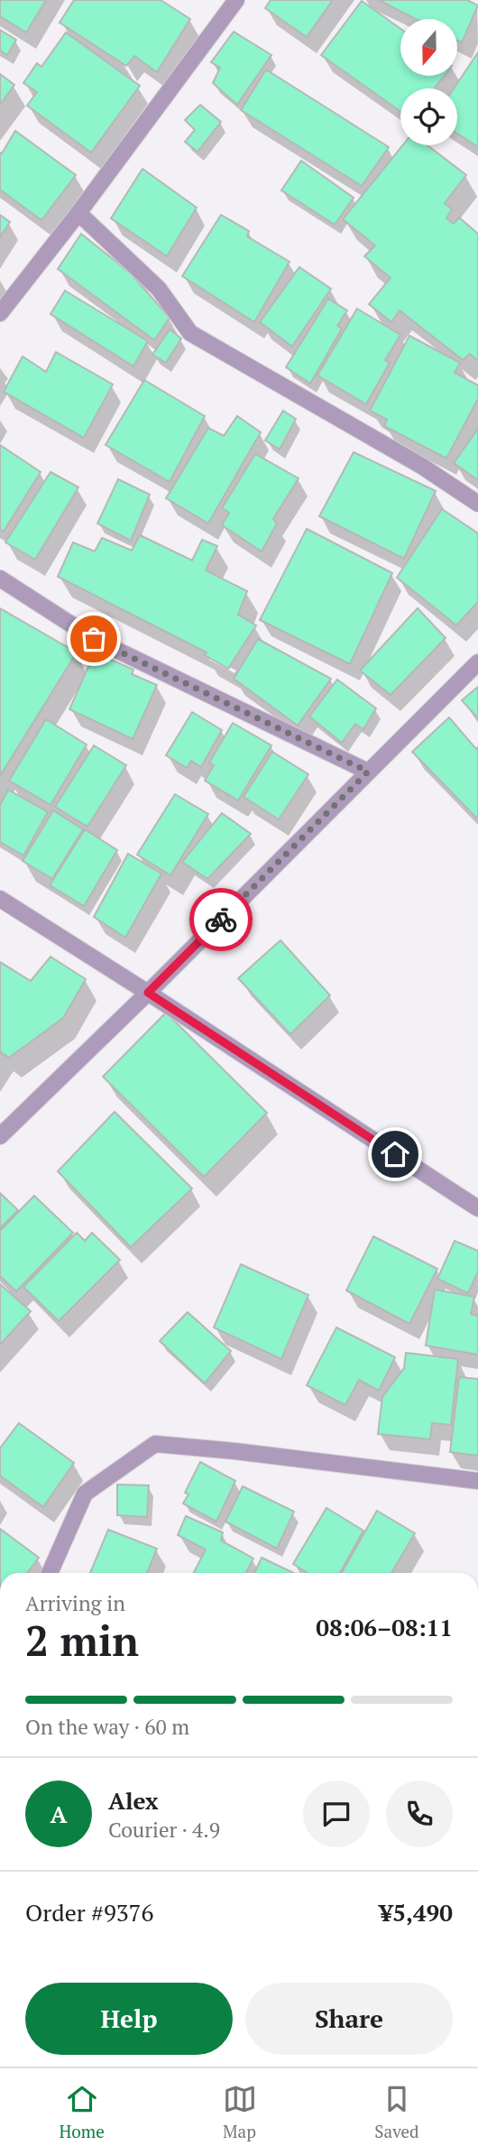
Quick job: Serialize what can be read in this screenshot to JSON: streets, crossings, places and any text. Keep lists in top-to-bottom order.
{
  "north": "bottom",
  "page": {
    "heading": ["2 min", "Arriving in", "08:06–08:11"],
    "panel": [
      "Alex",
      "Courier · 4.9",
      "Order #9376",
      "¥5,490"
    ],
    "bar": "On the way · 60 m",
    "round": "A",
    "buttons": ["Help", "Share"],
    "tabs": ["Home", "Map", "Saved"]
  }
}
